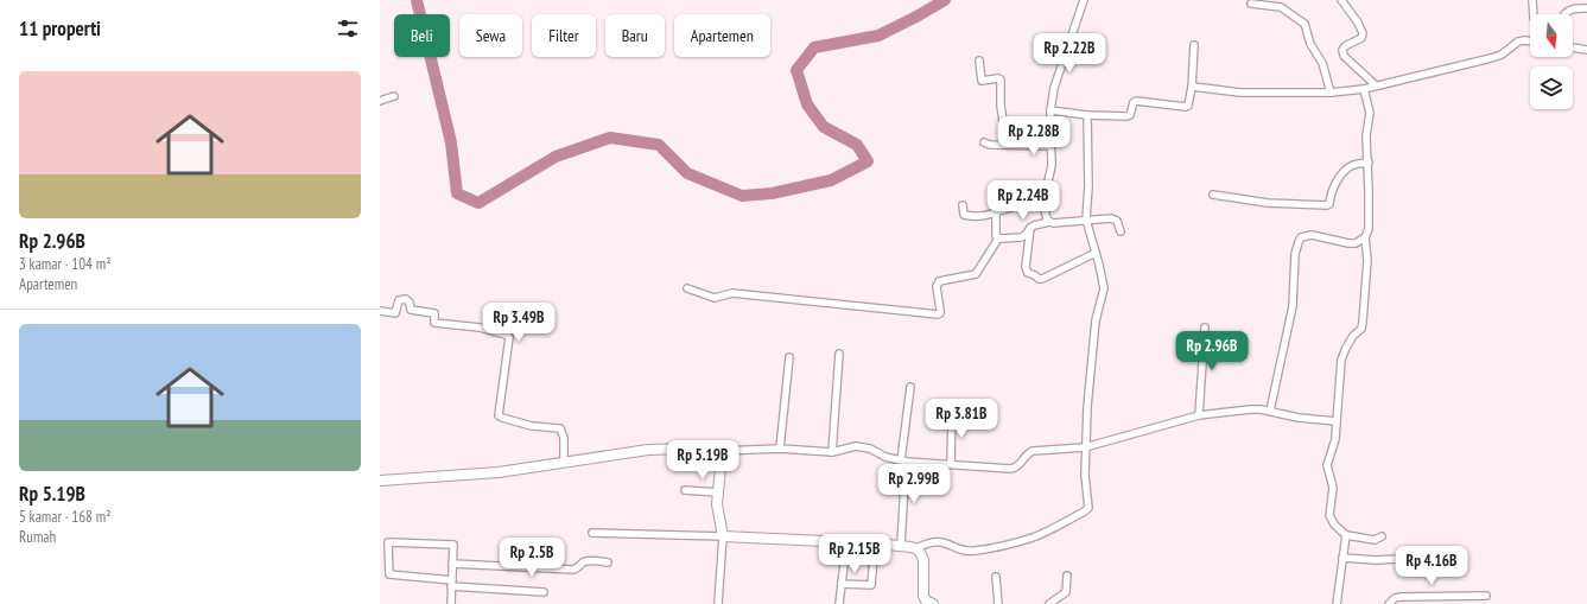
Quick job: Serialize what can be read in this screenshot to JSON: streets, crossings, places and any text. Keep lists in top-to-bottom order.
{
  "north": "bottom",
  "page": {
    "heading": "11 properti",
    "chip": [
      "Beli",
      "Sewa",
      "Filter",
      "Baru",
      "Apartemen"
    ],
    "price": [
      "Rp 2.22B",
      "Rp 2.28B",
      "Rp 2.24B",
      "Rp 3.49B",
      "Rp 2.96B",
      "Rp 3.81B",
      "Rp 5.19B",
      "Rp 2.99B",
      "Rp 2.15B",
      "Rp 2.5B",
      "Rp 4.16B"
    ],
    "list": [
      {
        "name": "Rp 2.96B",
        "note": "3 kamar · 104 m² · Apartemen"
      },
      {
        "name": "Rp 5.19B",
        "note": "5 kamar · 168 m² · Rumah"
      }
    ]
  }
}
